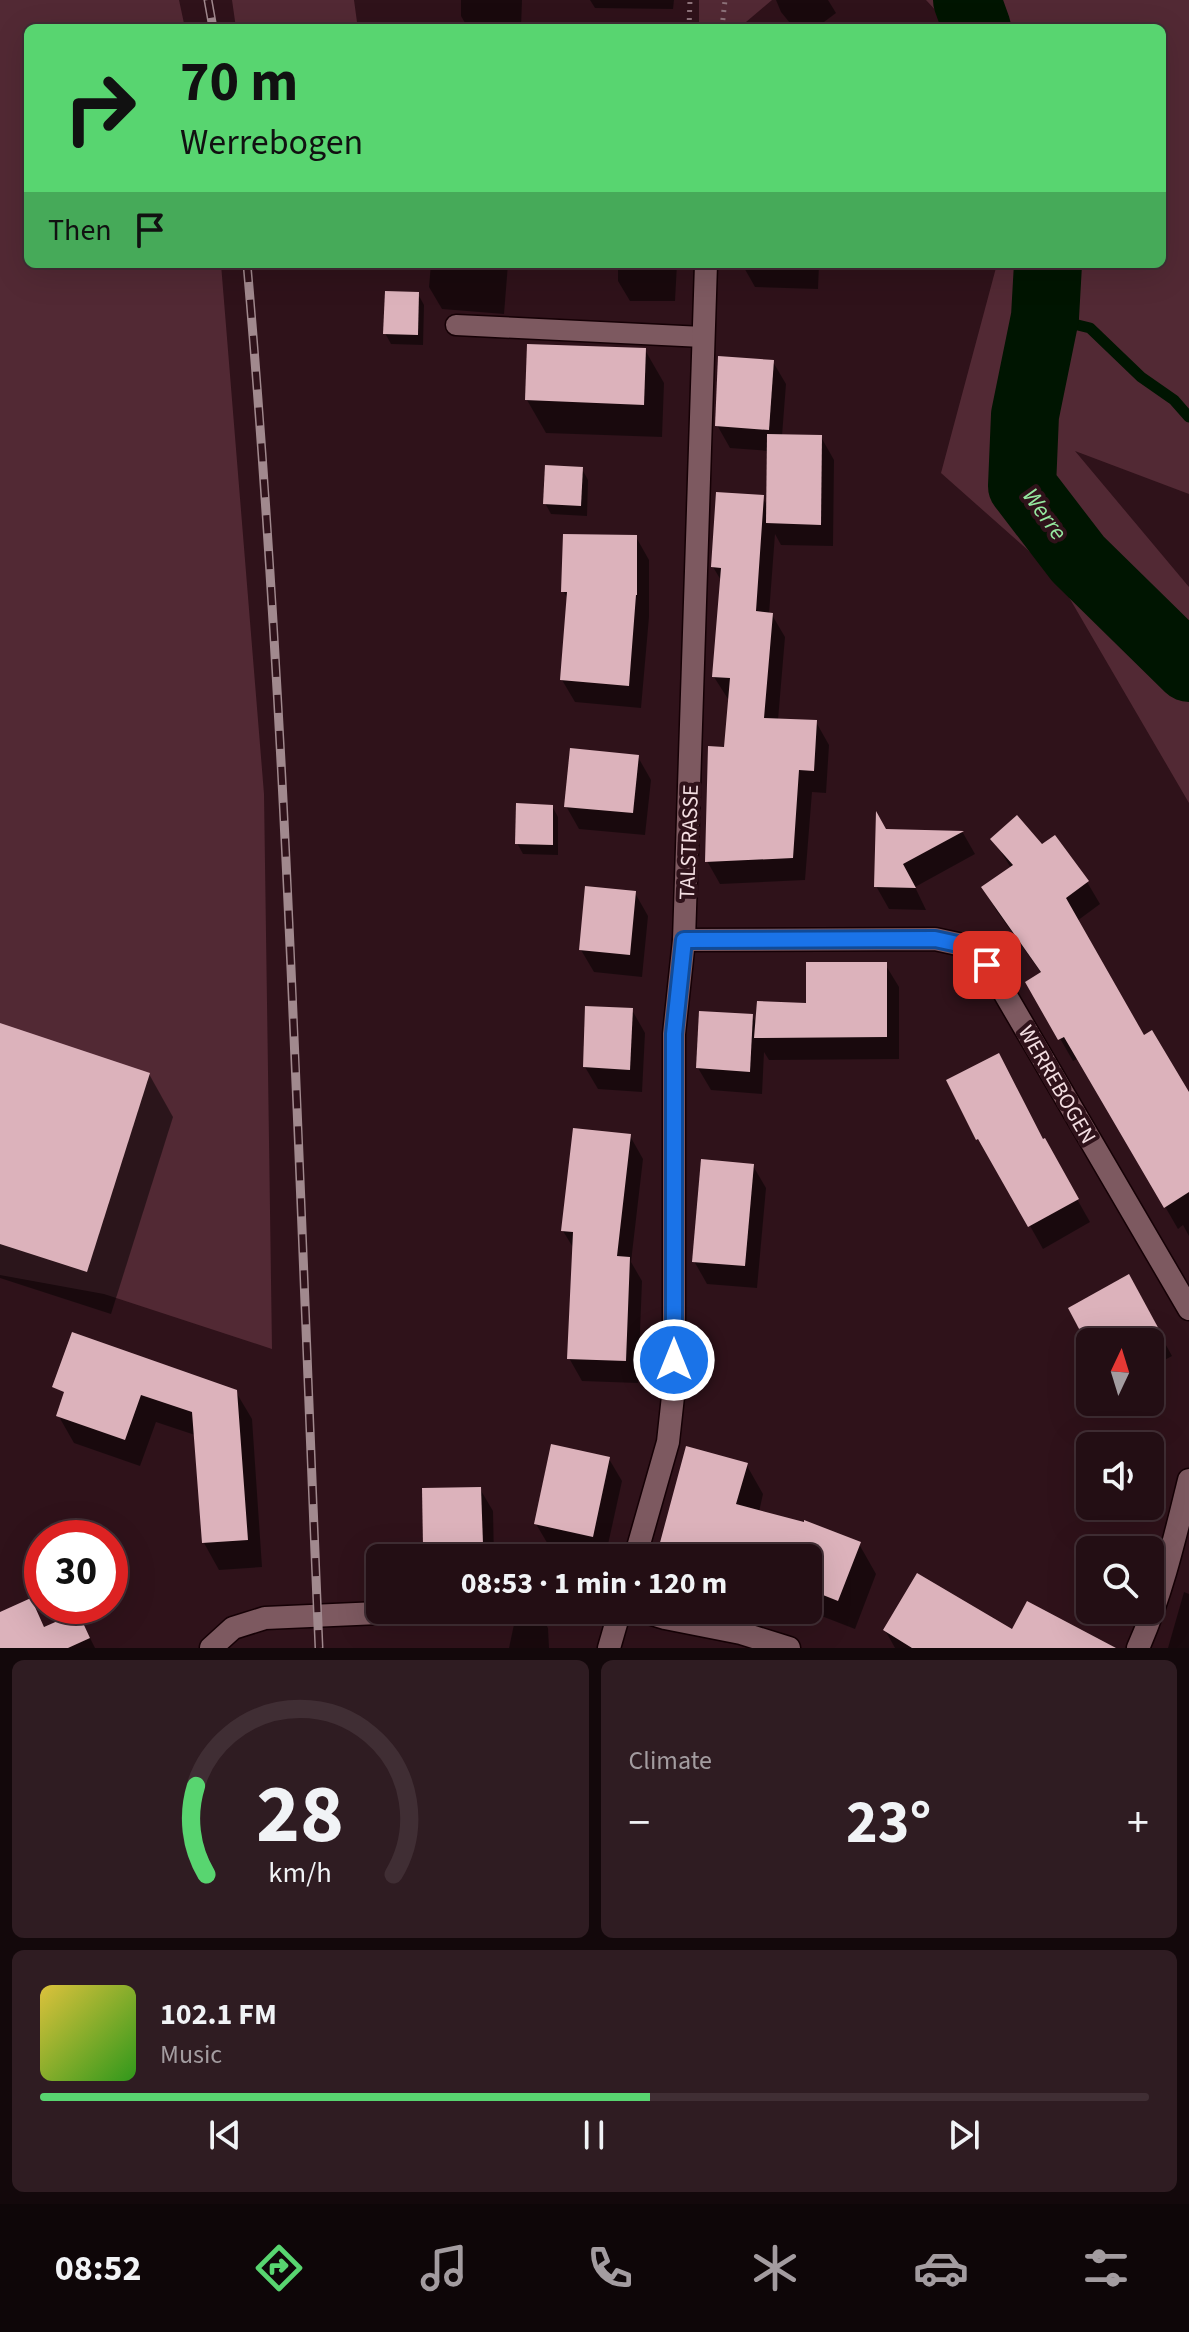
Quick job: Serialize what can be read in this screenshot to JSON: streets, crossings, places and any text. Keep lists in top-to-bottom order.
{
  "streets": {
    "street": ["TALSTRASSE", "WERREBOGEN"]
  },
  "crossings": [
    ["TALSTRASSE", "WERREBOGEN"]
  ],
  "water": ["Werre"],
  "north": "top",
  "page": {
    "turn": ["70 m", "Werrebogen"],
    "then": "Then",
    "limit": "30",
    "trip": "08:53 · 1 min · 120 m",
    "tile": "Climate",
    "heat": ["−", "23°", "+"],
    "song": ["102.1 FM", "Music"],
    "tabs": "08:52",
    "gauge": ["28", "km/h"]
  }
}
